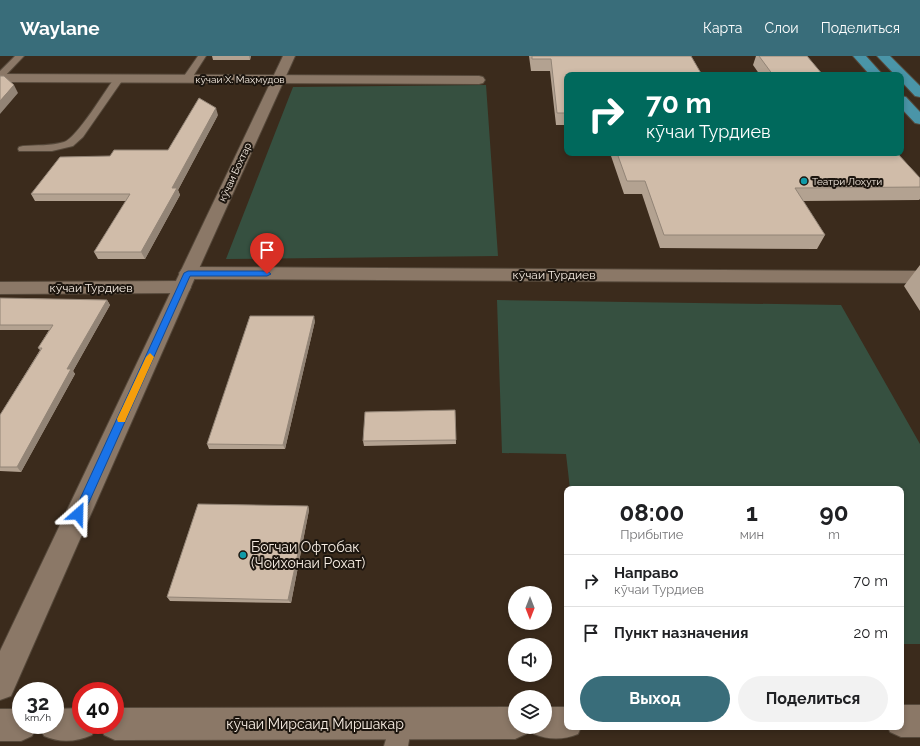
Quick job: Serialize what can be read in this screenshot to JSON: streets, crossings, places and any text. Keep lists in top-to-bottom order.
{
  "streets": {
    "street": [
      "кӯчаи Х. Маҳмудов",
      "кӯчаи Бохтар",
      "кӯчаи Турдиев",
      "кӯчаи Мирсаид Миршакар"
    ]
  },
  "crossings": [
    ["кӯчаи Х. Маҳмудов", "кӯчаи Бохтар"],
    ["кӯчаи Бохтар", "кӯчаи Турдиев"]
  ],
  "places": ["Театри Лоҳути", "Богчаи Офтобак (Чойхонаи Рохат)"],
  "north": "bottom",
  "page": {
    "header": "Waylane",
    "nav": ["Карта", "Слои", "Поделиться"],
    "turn": ["70 m", "кӯчаи Турдиев"],
    "eta": [
      "08:00",
      "Прибытие",
      "1",
      "мин",
      "90",
      "m"
    ],
    "list": [
      {
        "name": "Направо",
        "note": "кӯчаи Турдиев",
        "value": "70 m"
      },
      {
        "name": "Пункт назначения",
        "value": "20 m"
      }
    ],
    "buttons": ["Выход", "Поделиться"],
    "speed": "32 km/h",
    "limit": "40"
  }
}
